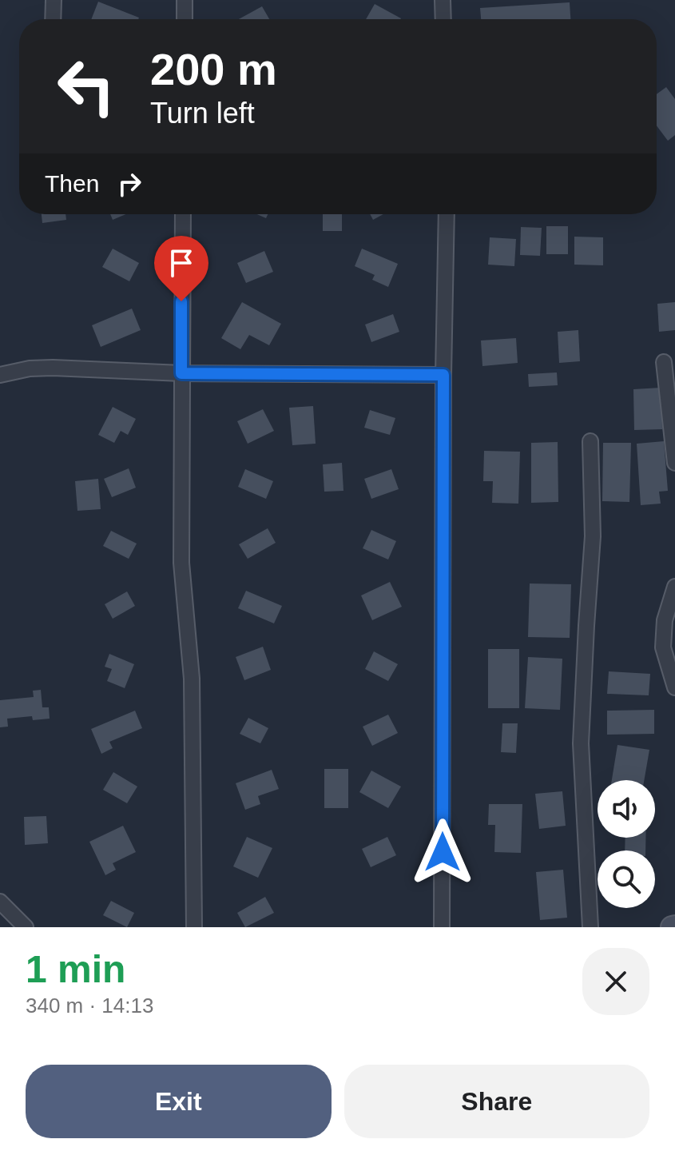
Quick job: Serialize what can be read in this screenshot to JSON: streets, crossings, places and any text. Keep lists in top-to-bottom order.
{
  "page": {
    "turn": ["200 m", "Turn left"],
    "then": "Then",
    "heading": ["1 min", "340 m · 14:13"],
    "buttons": ["Exit", "Share"]
  }
}
